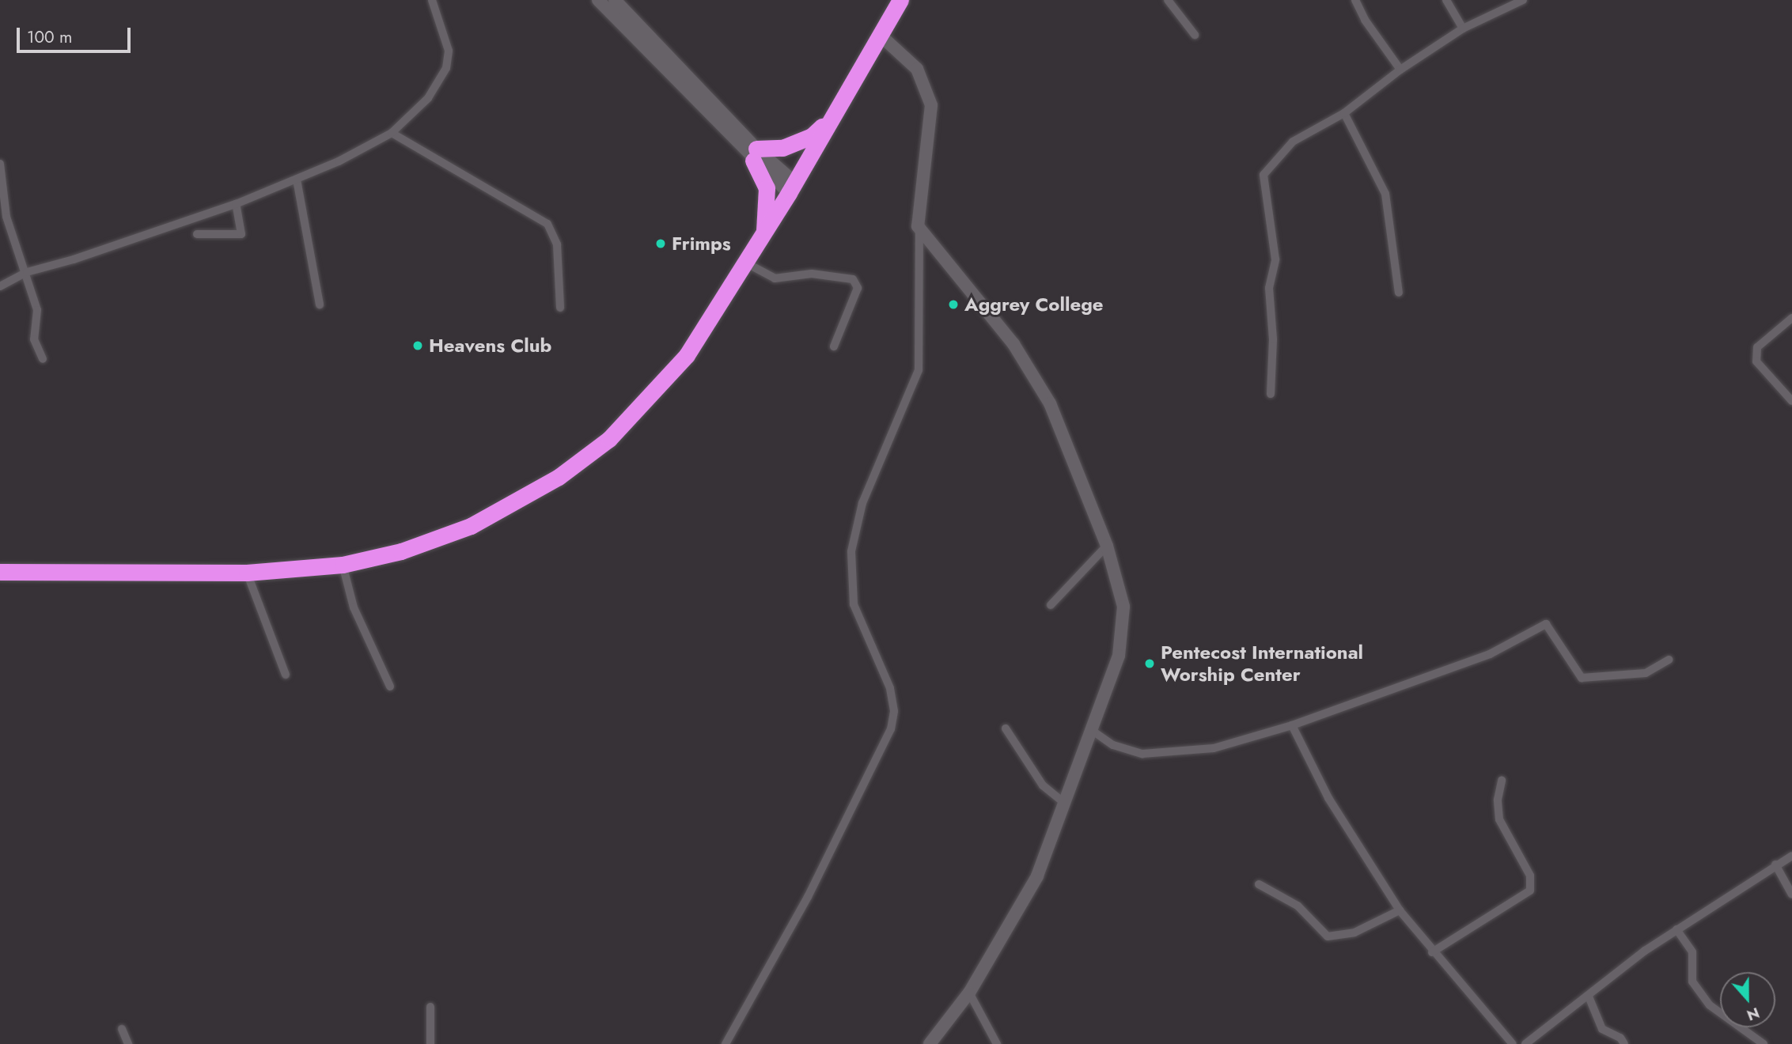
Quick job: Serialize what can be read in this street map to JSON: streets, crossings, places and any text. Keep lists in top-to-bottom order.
{
  "places": [
    "Frimps",
    "Aggrey College",
    "Heavens Club",
    "Pentecost International Worship Center"
  ],
  "scale_bar": "100 m",
  "north": "bottom"
}
